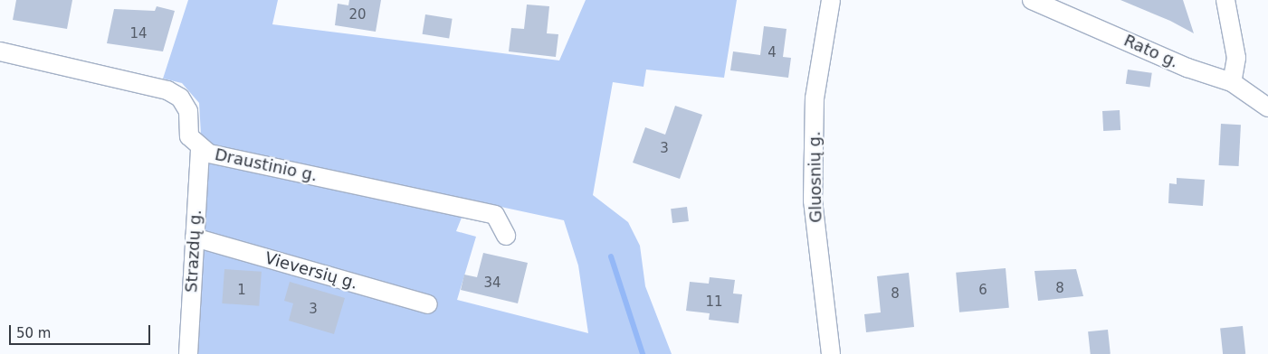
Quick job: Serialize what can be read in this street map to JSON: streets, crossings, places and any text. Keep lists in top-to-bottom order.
{
  "streets": {
    "street": [
      "Rato g.",
      "Draustinio g.",
      "Gluosnių g.",
      "Strazdų g.",
      "Vieversių g."
    ]
  },
  "crossings": [
    ["Draustinio g.", "Strazdų g."],
    ["Strazdų g.", "Vieversių g."]
  ],
  "house_numbers": [
    "20",
    "14",
    "4",
    "3",
    "34",
    "8",
    "1",
    "6",
    "8",
    "11",
    "3"
  ],
  "scale_bar": "50 m"
}
